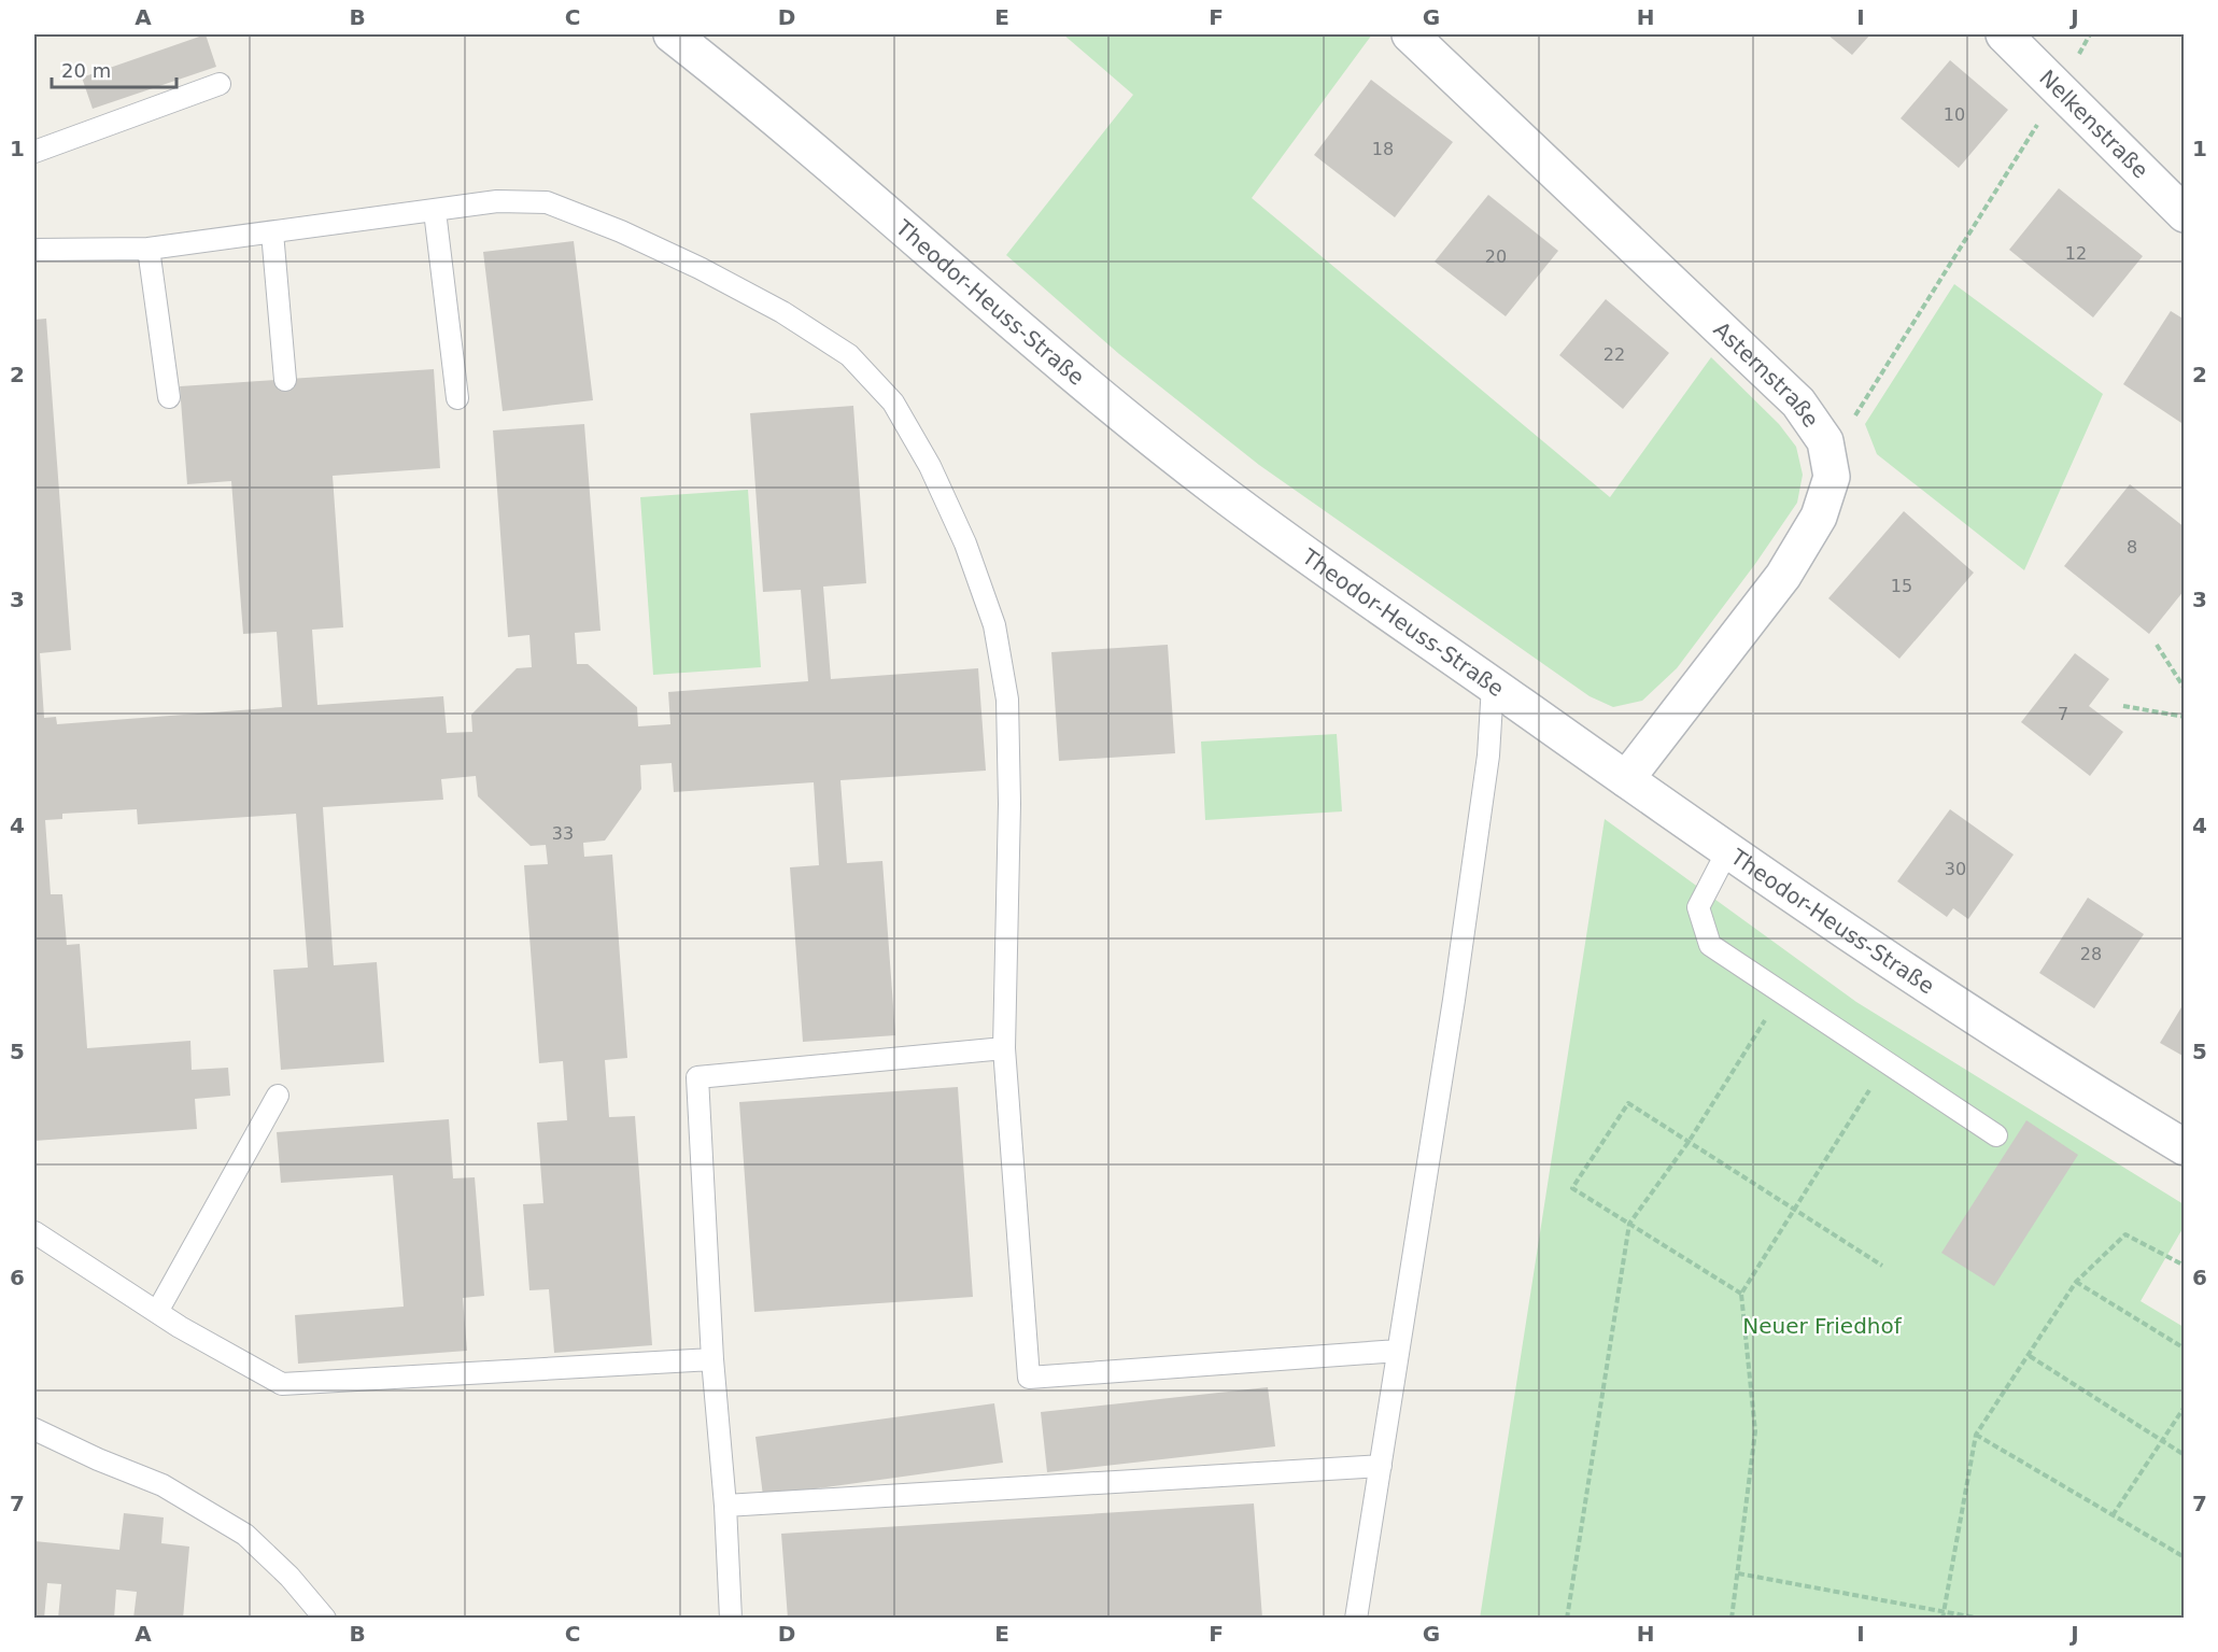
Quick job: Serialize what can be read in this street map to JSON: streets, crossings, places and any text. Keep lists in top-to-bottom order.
{
  "streets": {
    "street": ["Nelkenstraße", "Theodor-Heuss-Straße", "Asternstraße"]
  },
  "crossings": [
    ["Theodor-Heuss-Straße", "Asternstraße"]
  ],
  "parks": ["Neuer Friedhof"],
  "house_numbers": [
    "10",
    "18",
    "12",
    "20",
    "22",
    "8",
    "15",
    "7",
    "33",
    "30",
    "28"
  ],
  "scale_bar": "20 m",
  "grid": {
    "columns": [
      "A",
      "B",
      "C",
      "D",
      "E",
      "F",
      "G",
      "H",
      "I",
      "J"
    ],
    "rows": [
      "1",
      "2",
      "3",
      "4",
      "5",
      "6",
      "7"
    ]
  }
}
